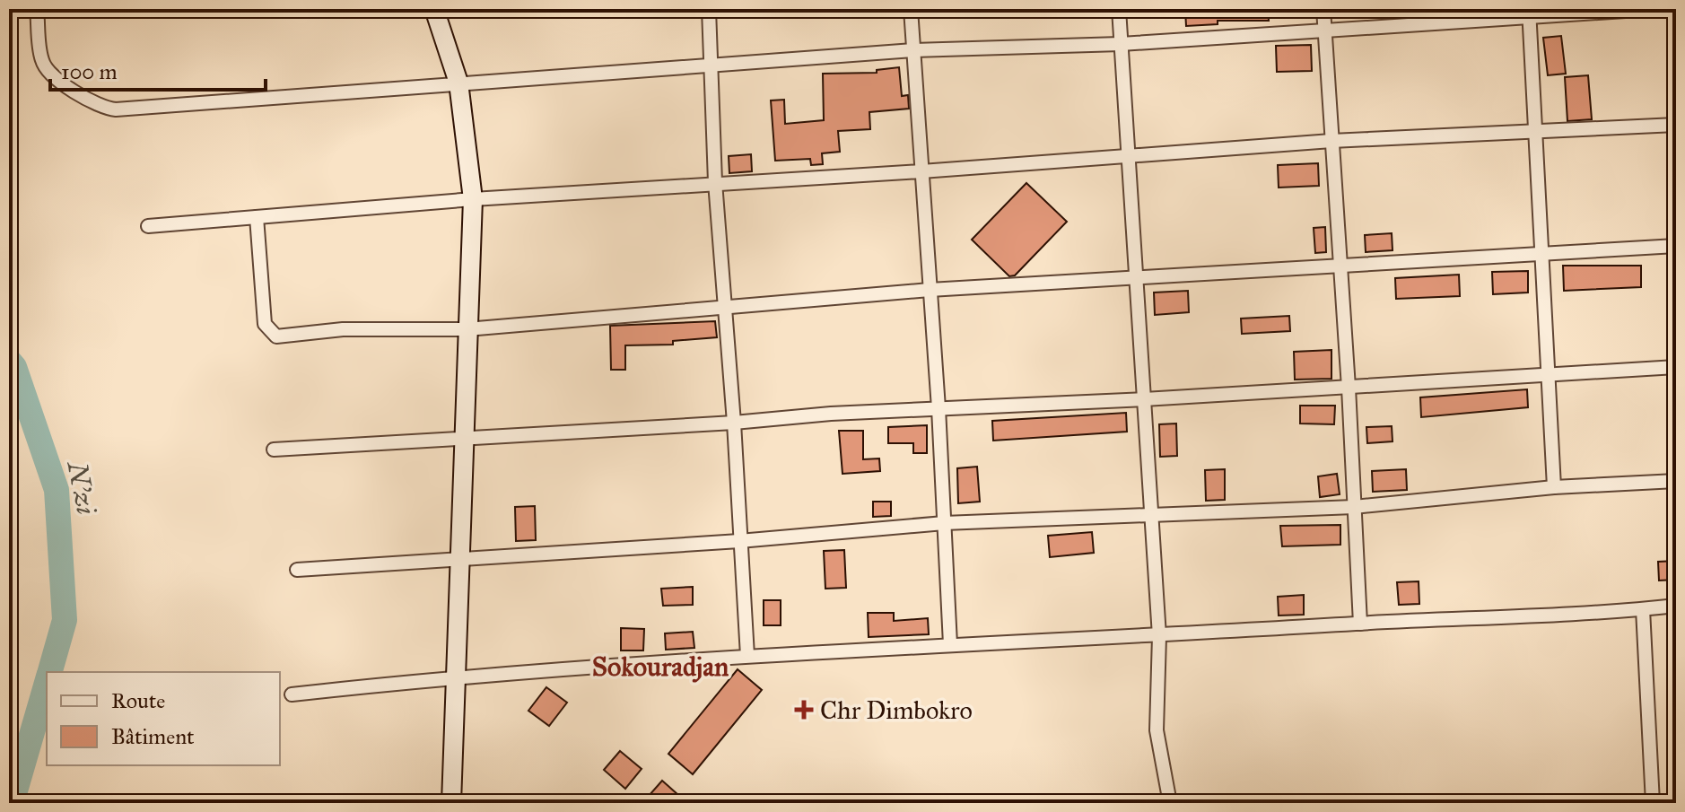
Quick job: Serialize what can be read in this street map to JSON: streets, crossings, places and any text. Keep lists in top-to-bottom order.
{
  "districts": ["Sokouradjan"],
  "water": ["N'zi"],
  "places": {
    "health": ["Chr Dimbokro"]
  },
  "legend": ["Route", "Bâtiment"],
  "scale_bar": "100 m"
}
